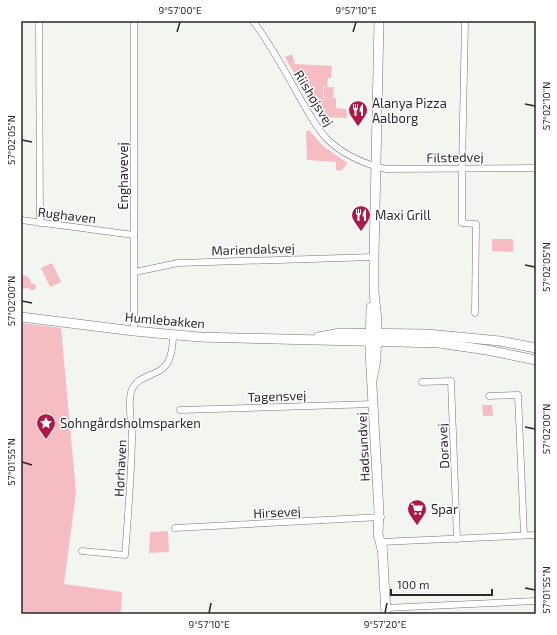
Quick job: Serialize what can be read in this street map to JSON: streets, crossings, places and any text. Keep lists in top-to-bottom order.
{
  "streets": {
    "street": [
      "Riishøjsvej",
      "Filstedvej",
      "Enghavevej",
      "Rughaven",
      "Mariendalsvej",
      "Humlebakken",
      "Tagensvej",
      "Doravej",
      "Hadsundvej",
      "Hørhaven",
      "Hirsevej"
    ]
  },
  "crossings": [
    ["Riishøjsvej", "Filstedvej"],
    ["Riishøjsvej", "Hadsundvej"],
    ["Filstedvej", "Hadsundvej"],
    ["Enghavevej", "Rughaven"],
    ["Enghavevej", "Mariendalsvej"],
    ["Enghavevej", "Humlebakken"],
    ["Mariendalsvej", "Hadsundvej"],
    ["Humlebakken", "Hadsundvej"],
    ["Humlebakken", "Hørhaven"],
    ["Tagensvej", "Hadsundvej"],
    ["Hadsundvej", "Hirsevej"]
  ],
  "places": {
    "restaurant": ["Alanya Pizza Aalborg", "Maxi Grill"],
    "place": ["Sohngårdsholmsparken"],
    "supermarket": ["Spar"]
  },
  "scale_bar": "100 m",
  "coordinates": [
    "9°57'00\"E",
    "9°57'10\"E",
    "57°02'10\"N",
    "57°02'05\"N",
    "57°02'00\"N",
    "57°01'55\"N",
    "9°57'20\"E"
  ]
}
